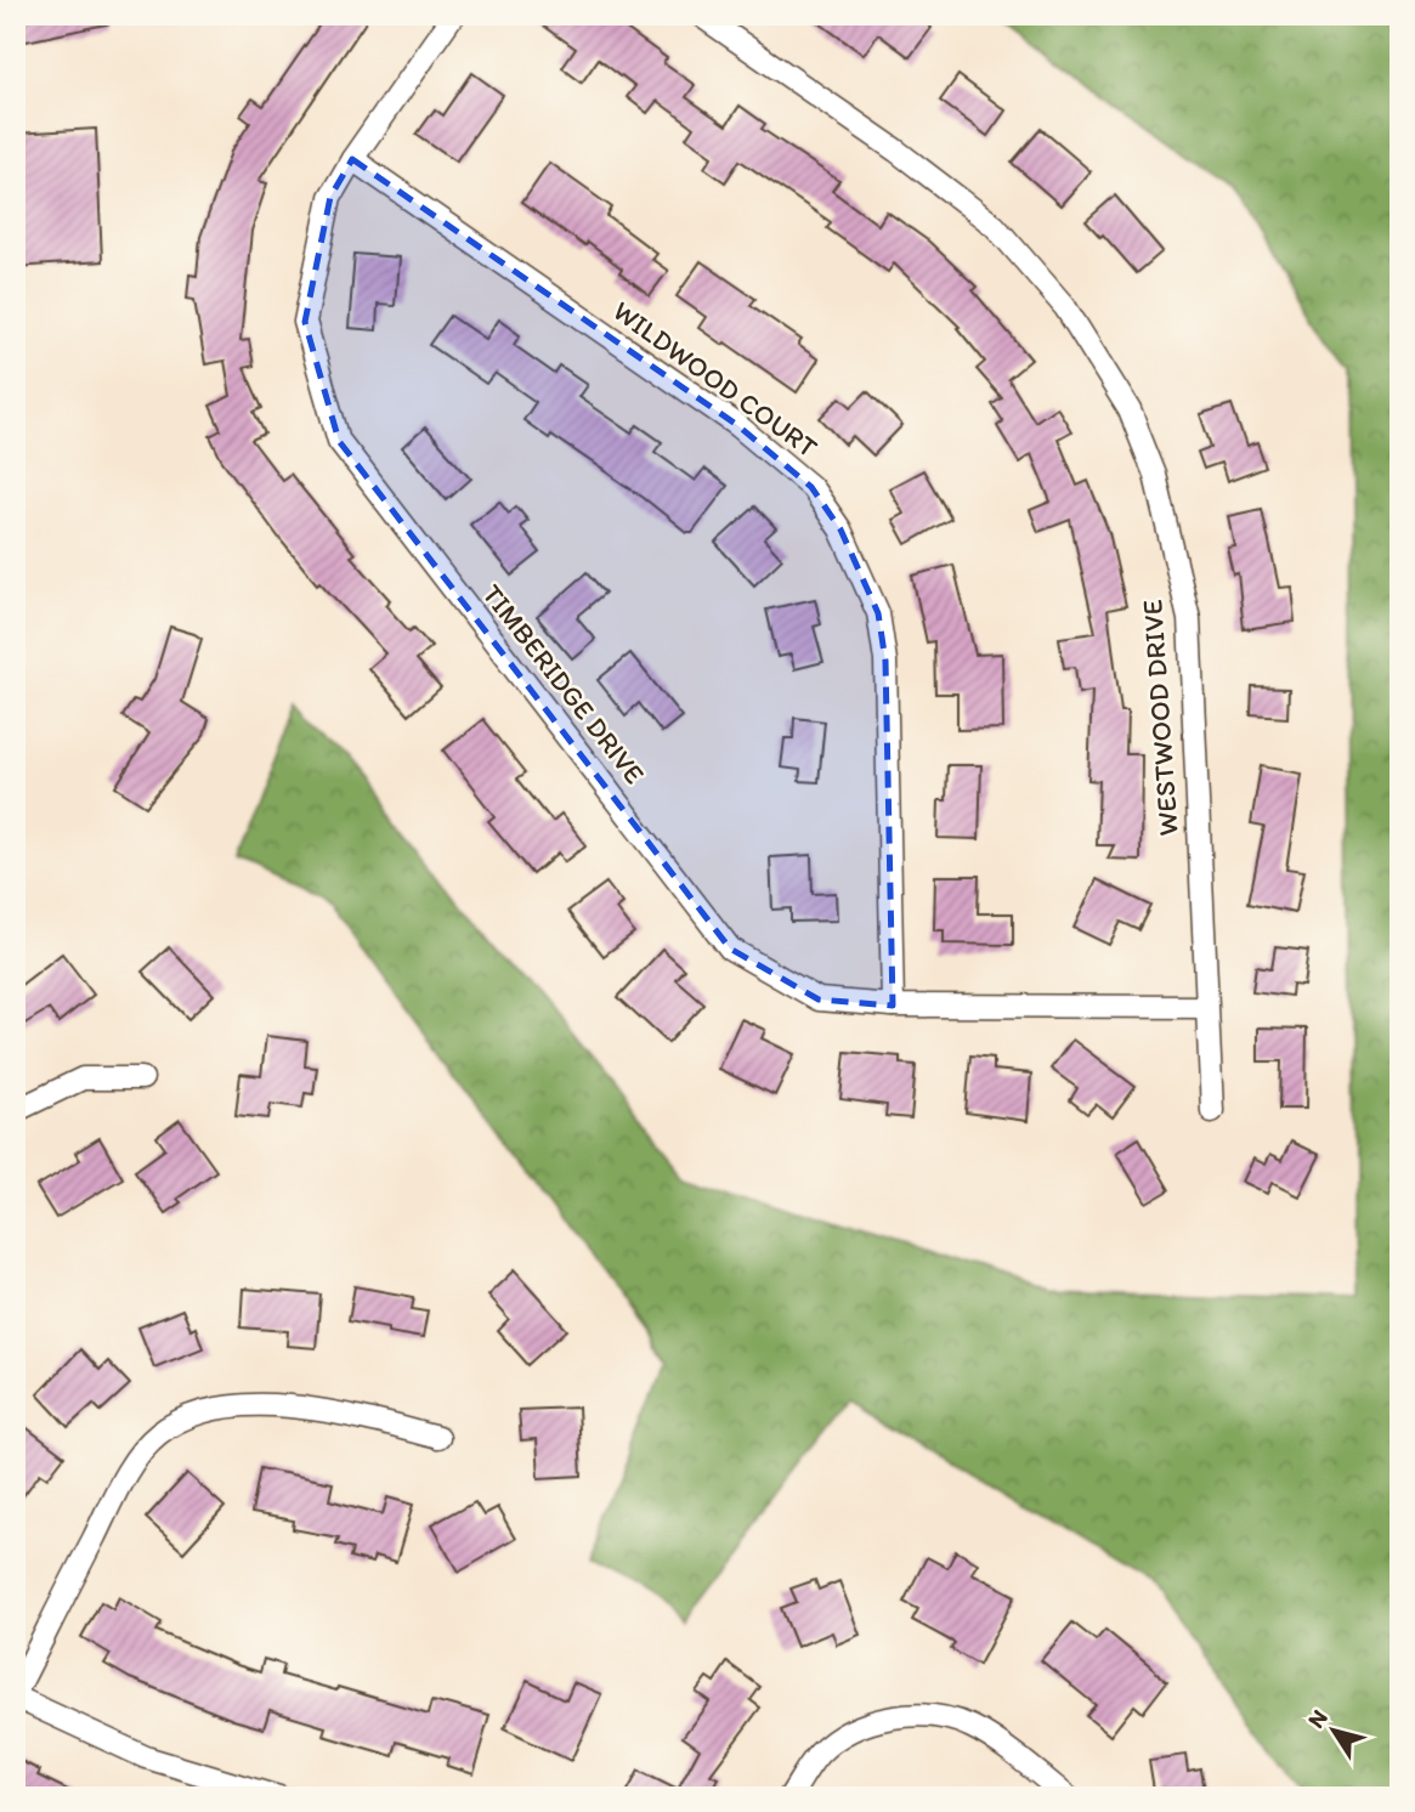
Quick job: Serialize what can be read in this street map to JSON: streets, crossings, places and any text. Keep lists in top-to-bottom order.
{
  "streets": {
    "street": ["WILDWOOD COURT", "TIMBERIDGE DRIVE", "WESTWOOD DRIVE"]
  },
  "crossings": [
    ["WILDWOOD COURT", "TIMBERIDGE DRIVE"],
    ["TIMBERIDGE DRIVE", "WESTWOOD DRIVE"]
  ],
  "north": "top left"
}
